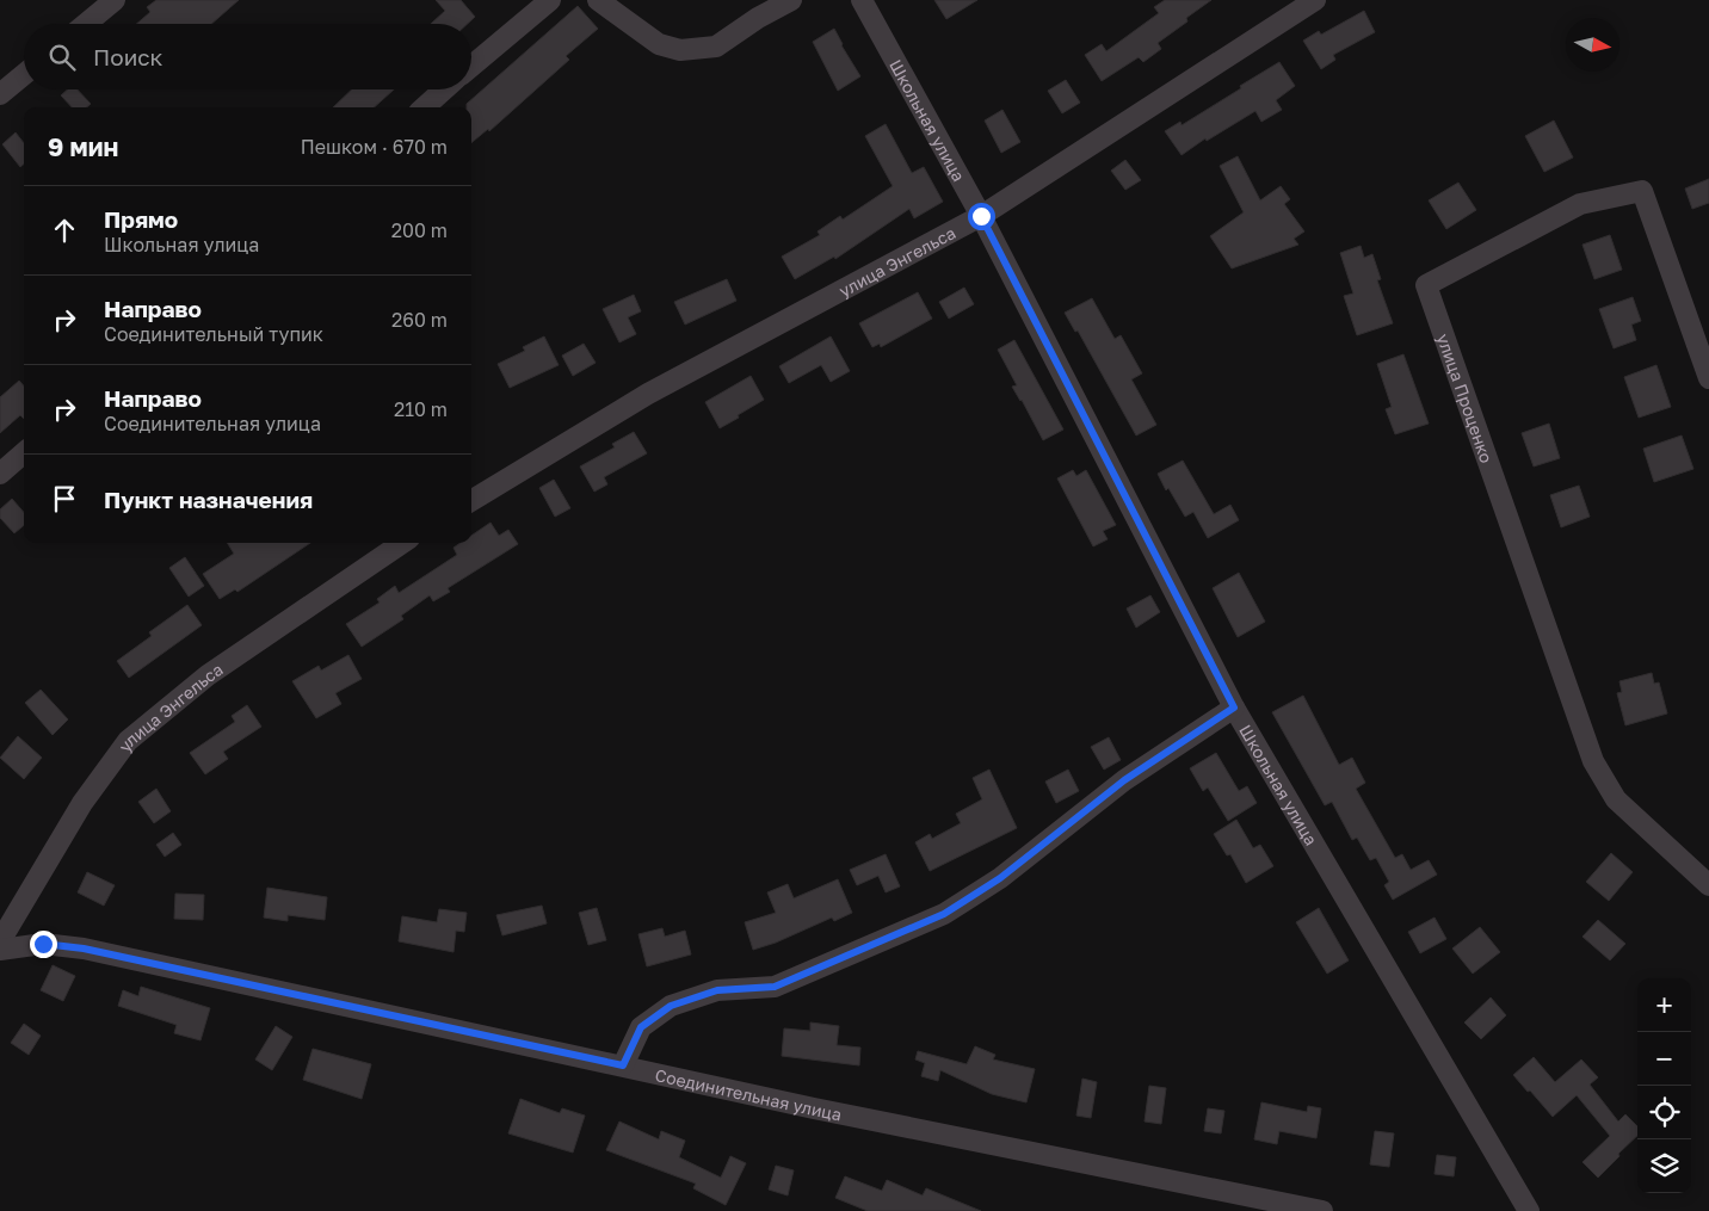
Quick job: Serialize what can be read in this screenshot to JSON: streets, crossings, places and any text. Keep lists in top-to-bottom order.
{
  "streets": {
    "street": [
      "Школьная улица",
      "улица Энгельса",
      "улица Проценко",
      "Соединительная улица"
    ]
  },
  "crossings": [
    ["Школьная улица", "улица Энгельса"]
  ],
  "north": "right",
  "page": {
    "search": "Поиск",
    "heading": ["9 мин", "Пешком · 670 m"],
    "list": [
      ["Прямо", "Школьная улица", "200 m"],
      ["Направо", "Соединительный тупик", "260 m"],
      ["Направо", "Соединительная улица", "210 m"],
      "Пункт назначения"
    ],
    "map_buttons": ["+", "−"]
  }
}
